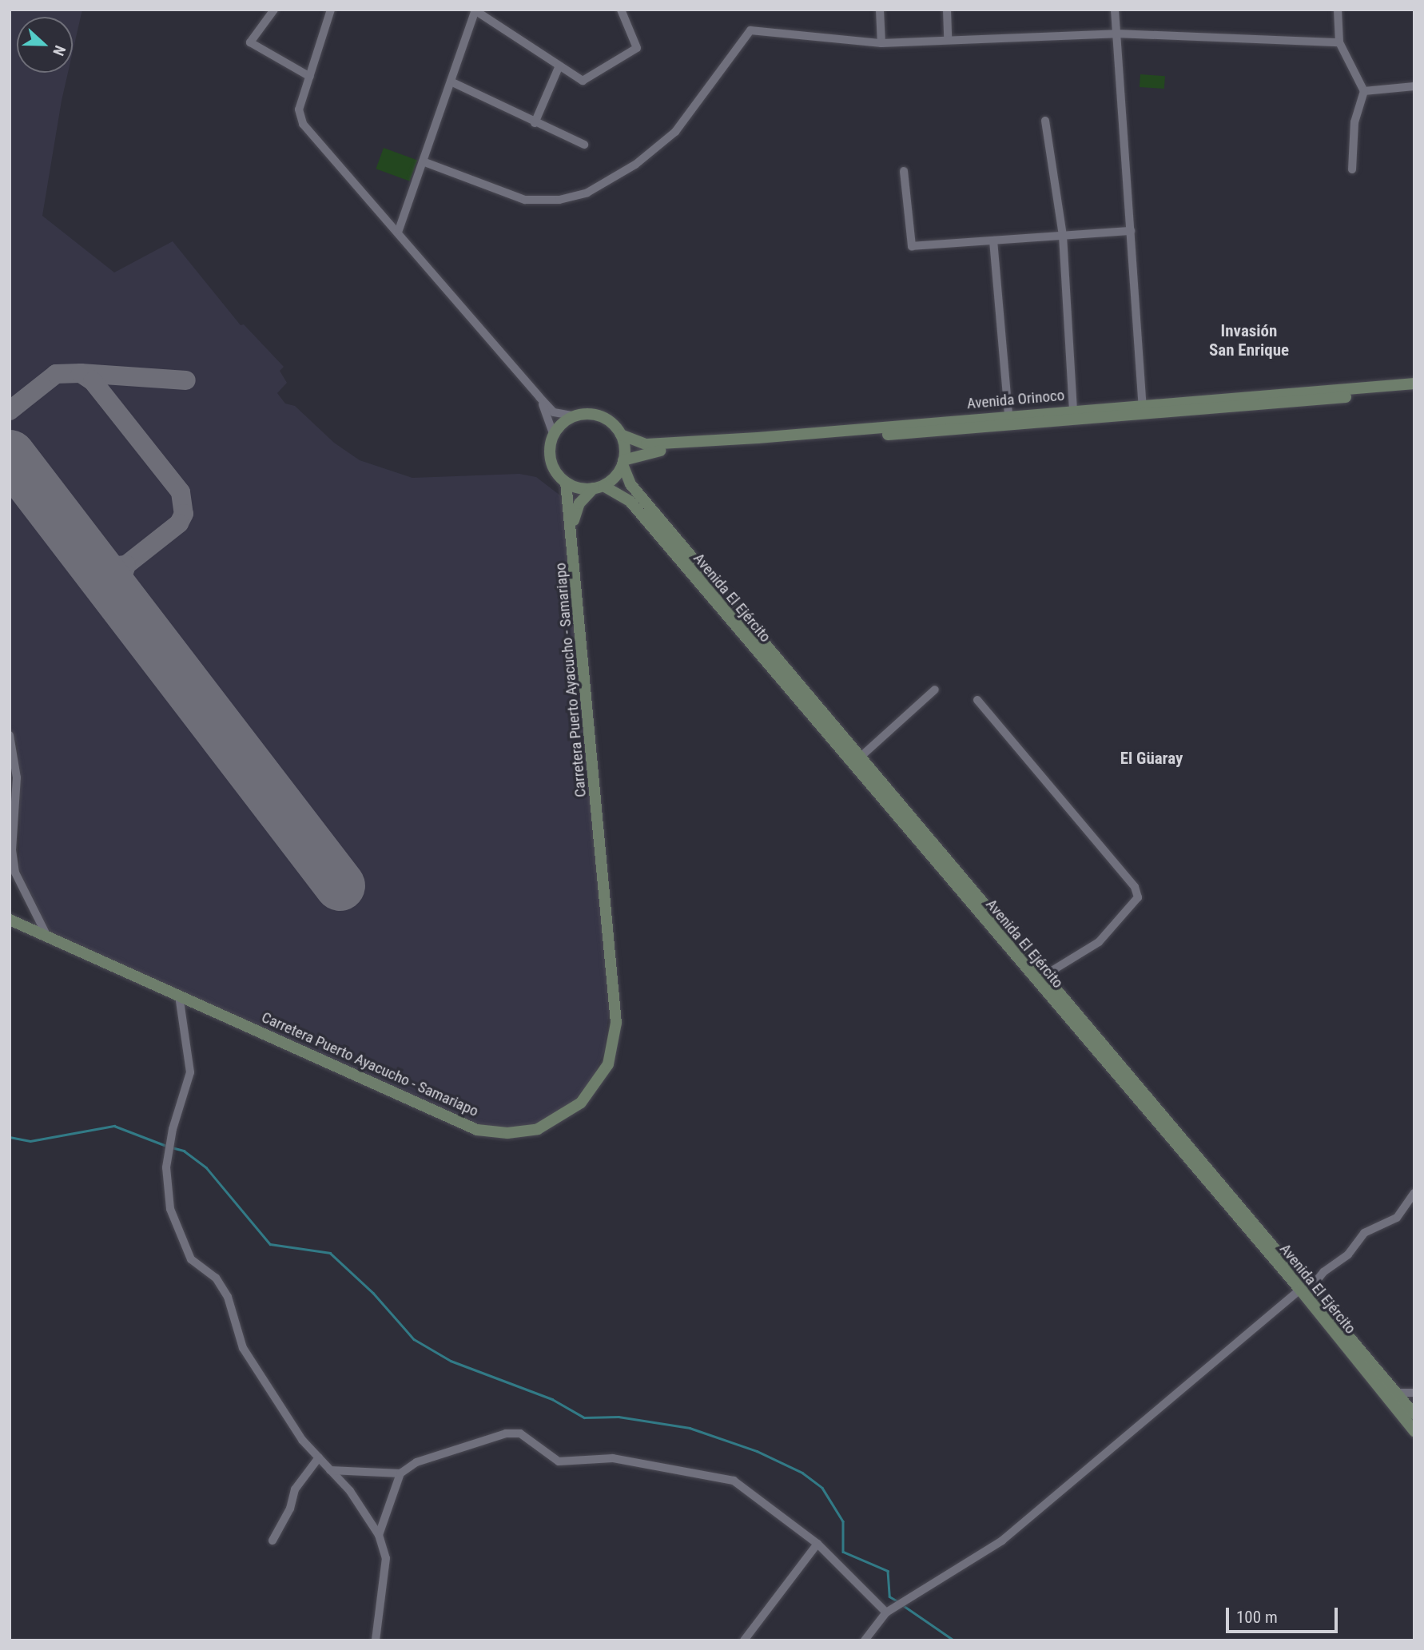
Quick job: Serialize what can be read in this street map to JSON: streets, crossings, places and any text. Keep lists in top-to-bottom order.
{
  "streets": {
    "street": ["Avenida Orinoco", "Avenida El Ejército", "Carretera Puerto Ayacucho - Samariapo"]
  },
  "crossings": [
    ["Avenida Orinoco", "Avenida El Ejército"],
    ["Avenida Orinoco", "Carretera Puerto Ayacucho - Samariapo"],
    ["Avenida El Ejército", "Carretera Puerto Ayacucho - Samariapo"]
  ],
  "districts": ["Invasión San Enrique", "El Güaray"],
  "scale_bar": "100 m",
  "north": "right"
}
